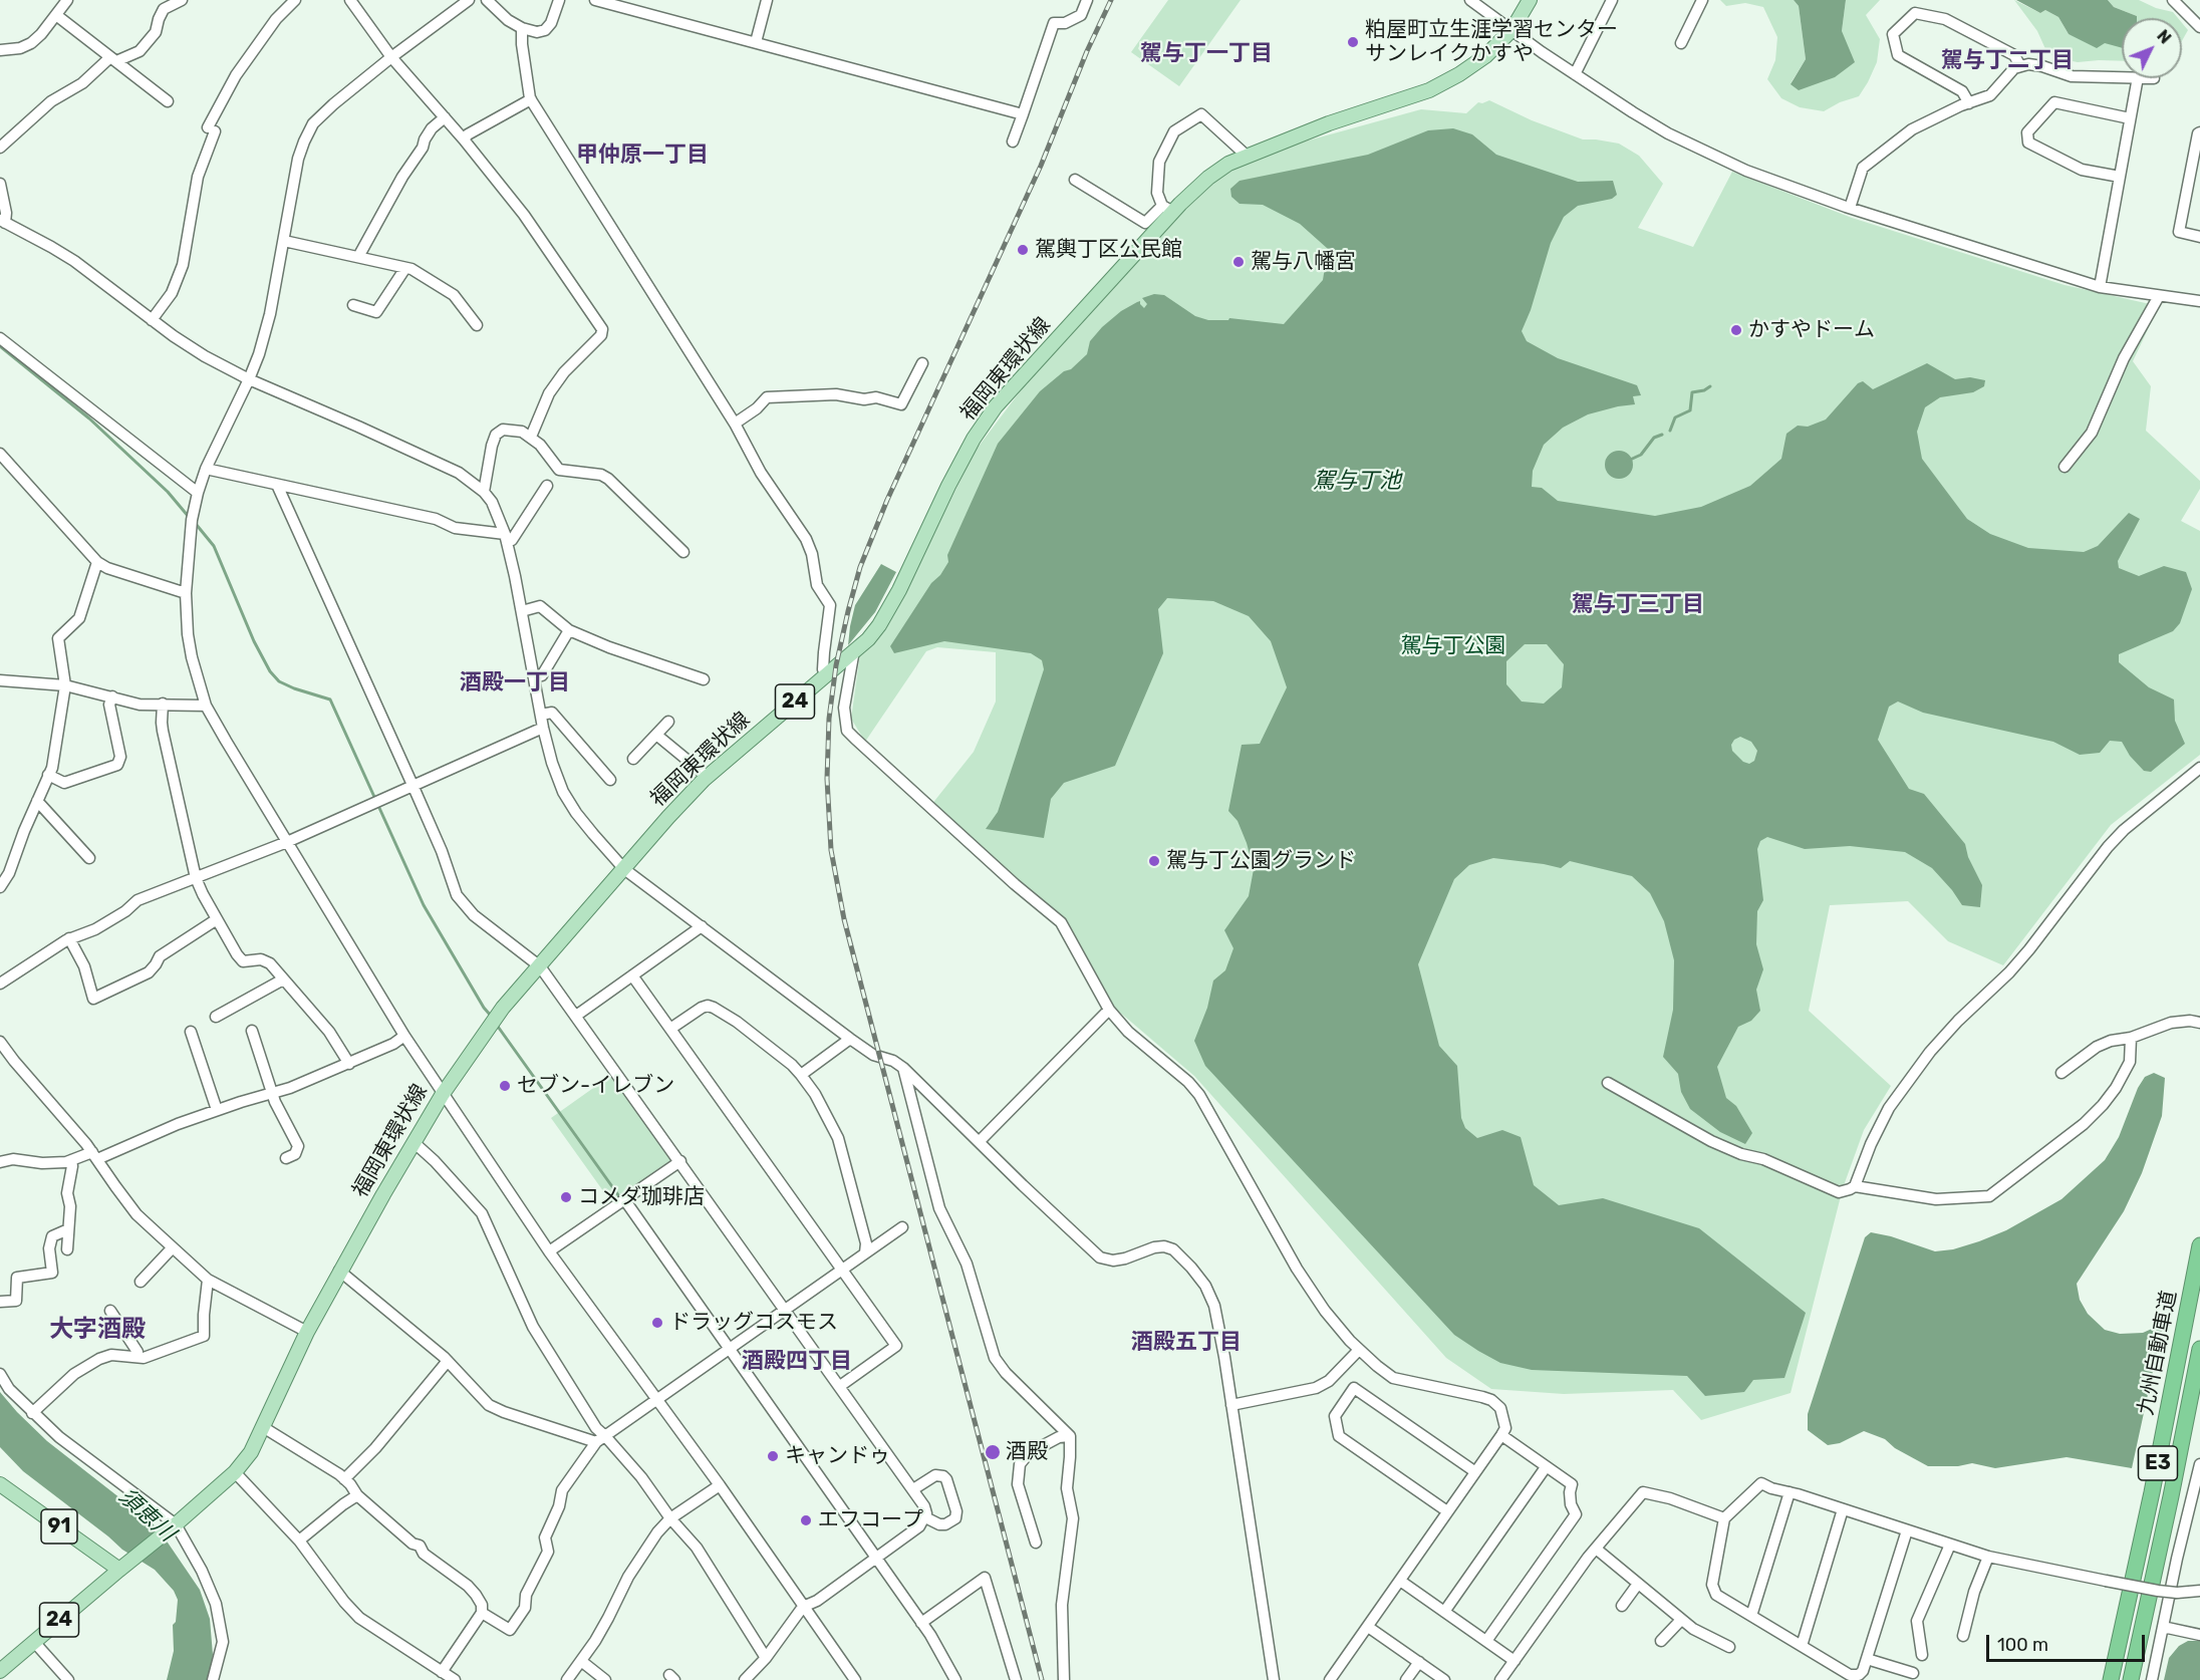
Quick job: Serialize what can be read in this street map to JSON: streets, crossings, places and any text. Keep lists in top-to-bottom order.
{
  "streets": {
    "highway": ["九州自動車道", "E3"],
    "main road": ["福岡東環状線", "24", "91"]
  },
  "crossings": [
    ["福岡東環状線", "24"],
    ["24", "91"]
  ],
  "districts": [
    "駕与丁一丁目",
    "駕与丁二丁目",
    "甲仲原一丁目",
    "駕与丁三丁目",
    "酒殿一丁目",
    "大字酒殿",
    "酒殿五丁目",
    "酒殿四丁目"
  ],
  "water": ["駕与丁池", "須恵川"],
  "parks": ["駕与丁公園"],
  "places": [
    "粕屋町立生涯学習センター サンレイクかすや",
    "駕輿丁区公民館",
    "駕与八幡宮",
    "かすやドーム",
    "駕与丁公園グランド",
    "セブン-イレブン",
    "コメダ珈琲店",
    "ドラッグコスモス",
    "酒殿",
    "キャンドゥ",
    "エフコープ"
  ],
  "scale_bar": "100 m",
  "north": "top right"
}
